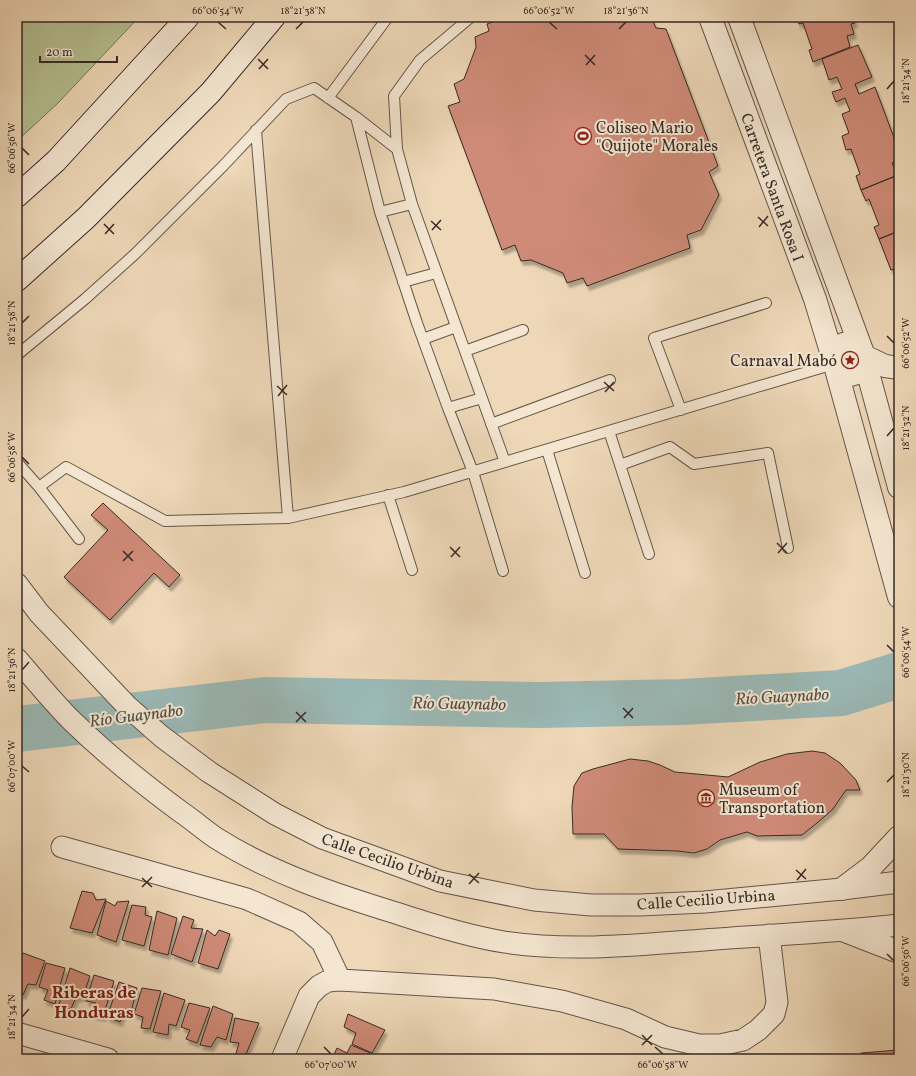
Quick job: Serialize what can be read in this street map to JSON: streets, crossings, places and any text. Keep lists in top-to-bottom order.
{
  "streets": {
    "street": ["Carretera Santa Rosa I", "Calle Cecilio Urbina"]
  },
  "districts": ["Riberas de Honduras"],
  "water": ["Río Guaynabo"],
  "places": {
    "sports": ["Coliseo Mario \"Quijote\" Morales"],
    "place": ["Carnaval Mabó"],
    "museum": ["Museum of Transportation"]
  },
  "scale_bar": "20 m",
  "coordinates": [
    "66°06'54\"W",
    "18°21'38\"N",
    "66°06'52\"W",
    "18°21'36\"N",
    "18°21'34\"N",
    "66°06'56\"W",
    "18°21'32\"N",
    "66°06'58\"W",
    "66°07'00\"W",
    "18°21'30\"N"
  ]
}
